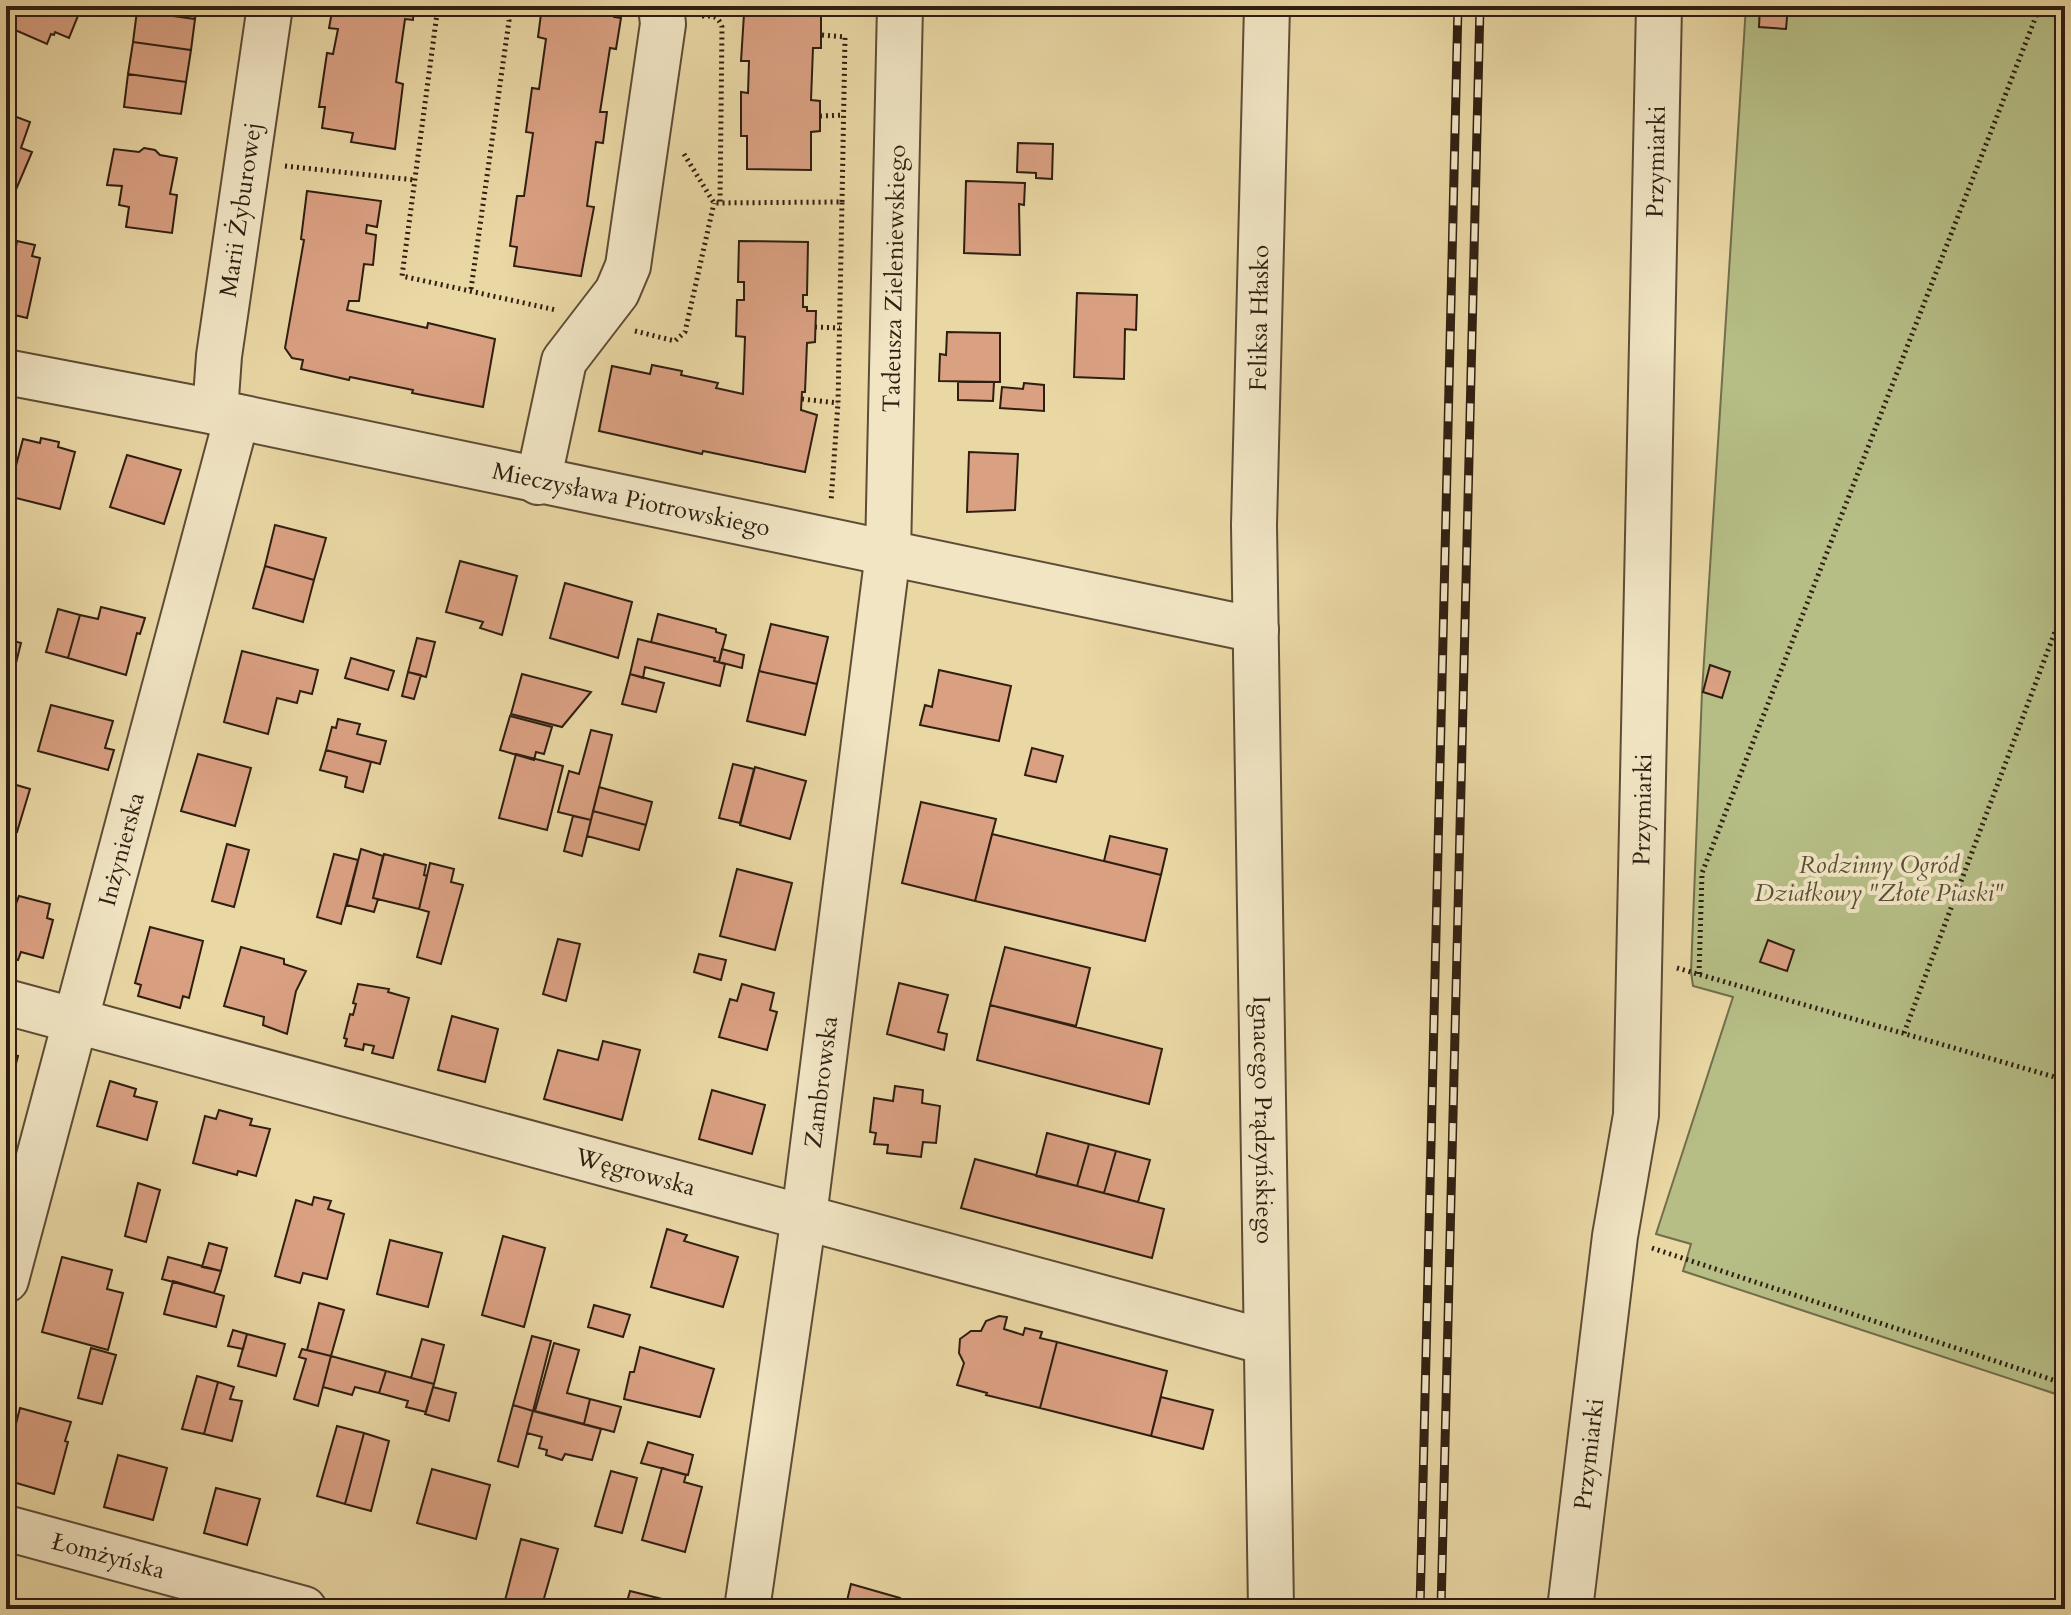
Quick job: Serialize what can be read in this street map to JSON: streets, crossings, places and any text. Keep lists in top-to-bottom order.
{
  "streets": {
    "street": [
      "Przymiarki",
      "Marii Żyburowej",
      "Tadeusza Zieleniewskiego",
      "Feliksa Hłasko",
      "Mieczysława Piotrowskiego",
      "Inżynierska",
      "Zambrowska",
      "Ignacego Prądzyńskiego",
      "Węgrowska",
      "Łomżyńska"
    ]
  },
  "crossings": [
    ["Marii Żyburowej", "Mieczysława Piotrowskiego"],
    ["Marii Żyburowej", "Inżynierska"],
    ["Tadeusza Zieleniewskiego", "Mieczysława Piotrowskiego"],
    ["Tadeusza Zieleniewskiego", "Zambrowska"],
    ["Feliksa Hłasko", "Mieczysława Piotrowskiego"],
    ["Feliksa Hłasko", "Ignacego Prądzyńskiego"],
    ["Mieczysława Piotrowskiego", "Inżynierska"],
    ["Mieczysława Piotrowskiego", "Zambrowska"],
    ["Mieczysława Piotrowskiego", "Ignacego Prądzyńskiego"],
    ["Inżynierska", "Węgrowska"],
    ["Zambrowska", "Węgrowska"],
    ["Ignacego Prądzyńskiego", "Węgrowska"]
  ],
  "parks": ["Rodzinny Ogród Działkowy \"Złote Piaski\""]
}
